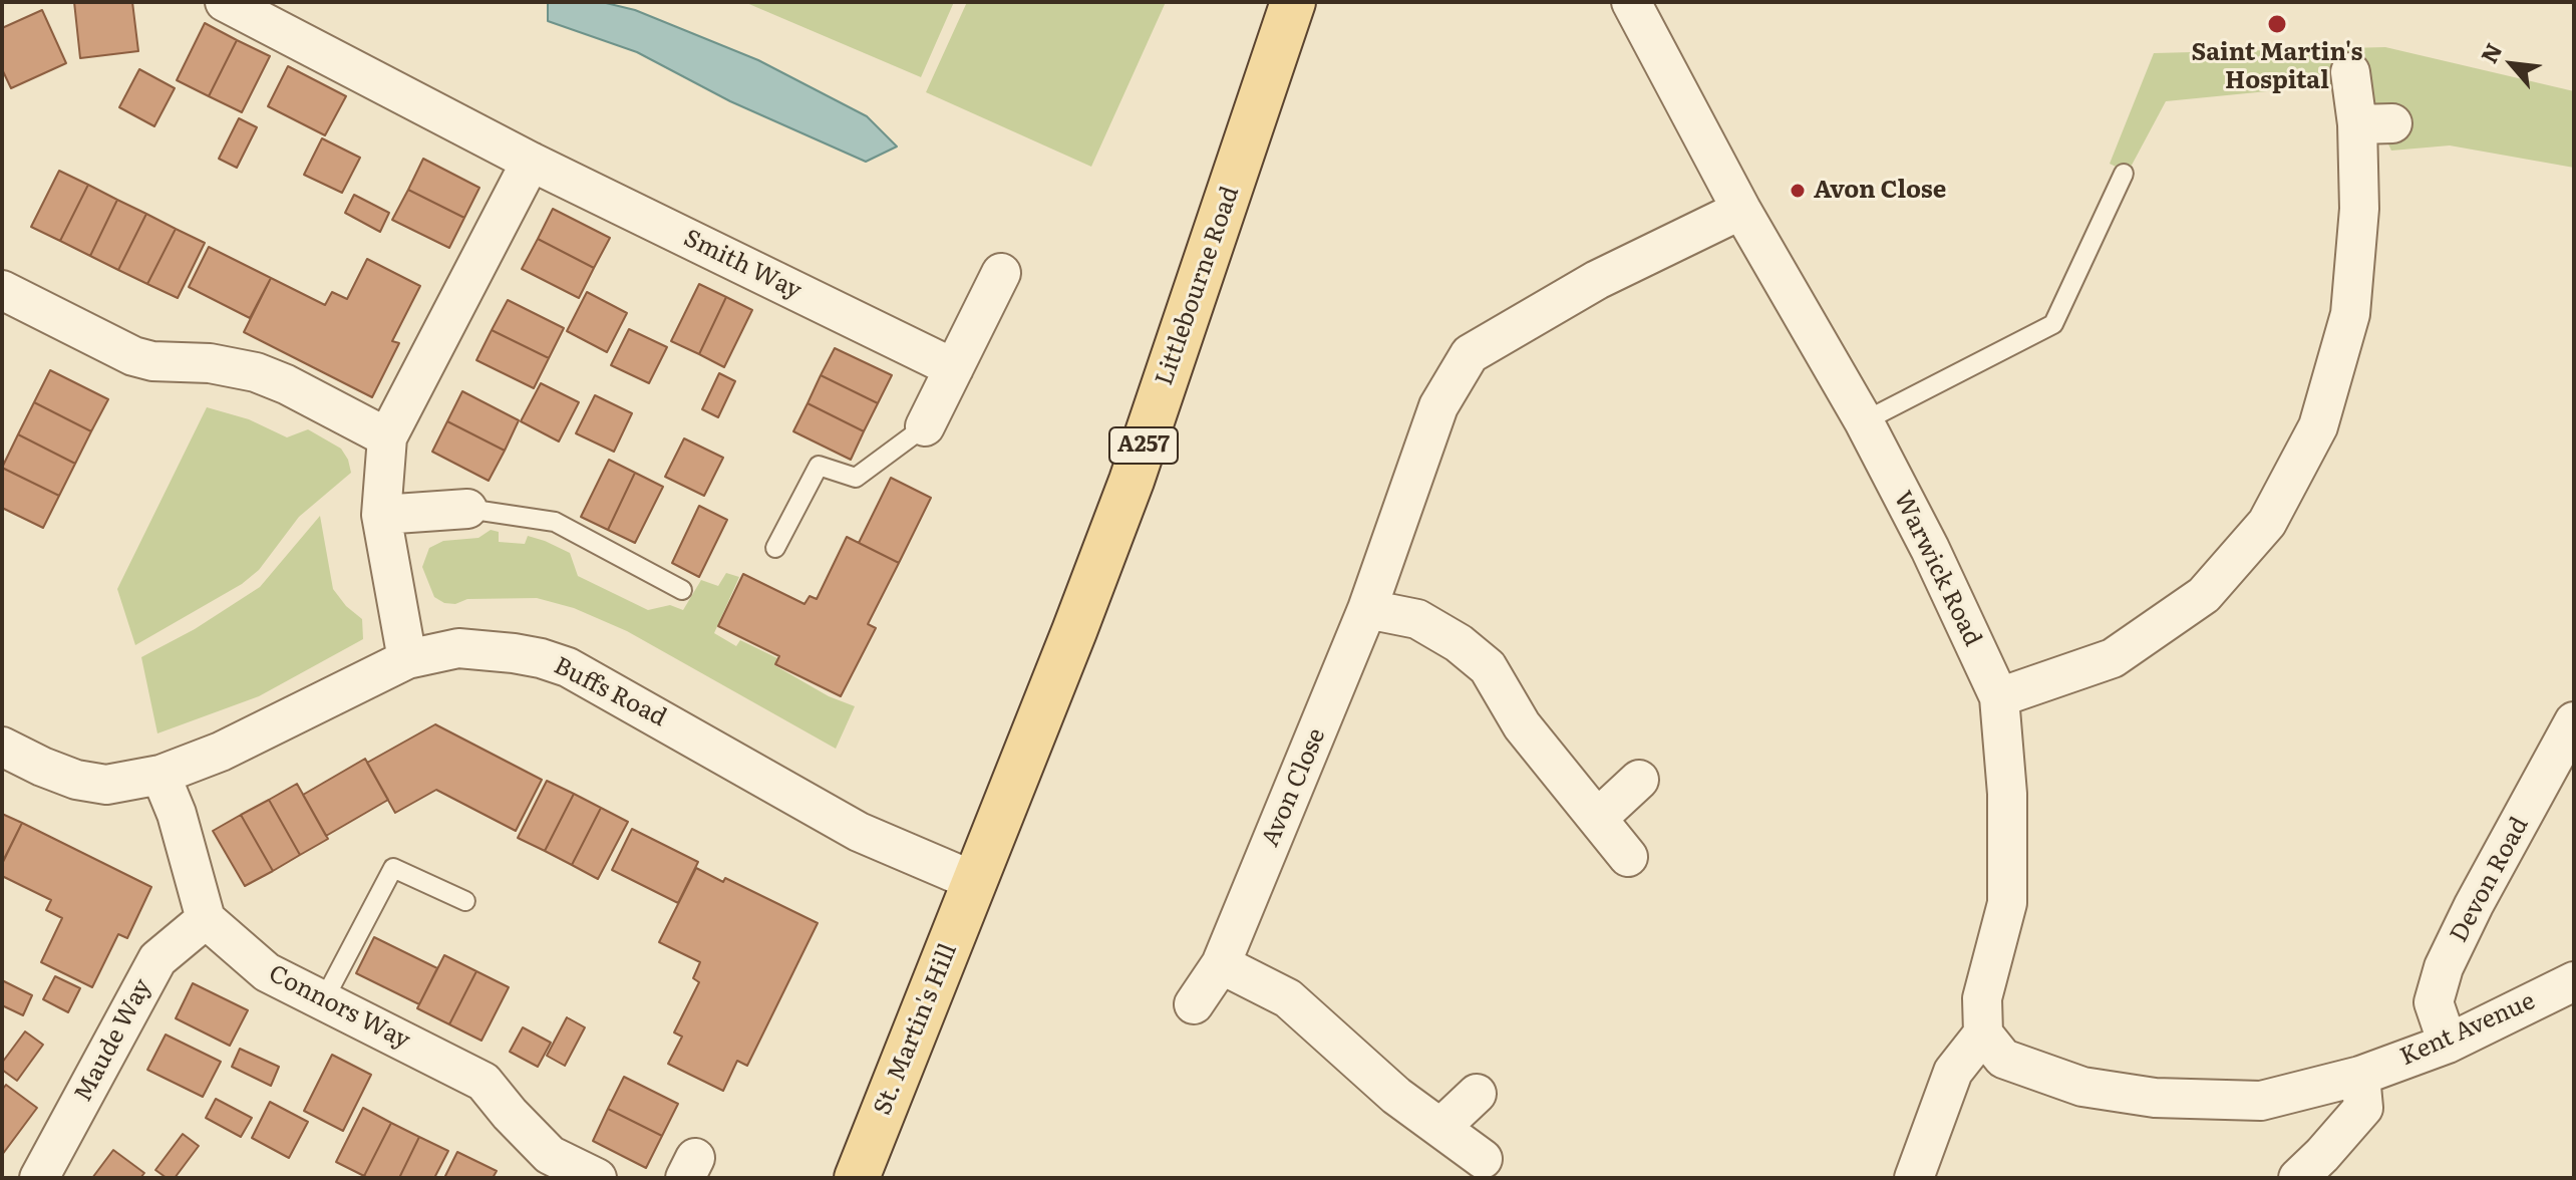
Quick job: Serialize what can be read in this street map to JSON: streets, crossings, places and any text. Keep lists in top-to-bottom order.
{
  "streets": {
    "main road": ["Littlebourne Road", "A257", "St. Martin's Hill"],
    "street": [
      "Smith Way",
      "Warwick Road",
      "Buffs Road",
      "Avon Close",
      "Devon Road",
      "Connors Way",
      "Kent Avenue",
      "Maude Way"
    ]
  },
  "crossings": [
    ["Littlebourne Road", "Buffs Road"],
    ["Littlebourne Road", "St. Martin's Hill"],
    ["Warwick Road", "Avon Close"],
    ["Warwick Road", "Kent Avenue"],
    ["Buffs Road", "St. Martin's Hill"],
    ["Devon Road", "Kent Avenue"],
    ["Connors Way", "Maude Way"]
  ],
  "places": ["Saint Martin's Hospital", "Avon Close"],
  "north": "top left"
}
